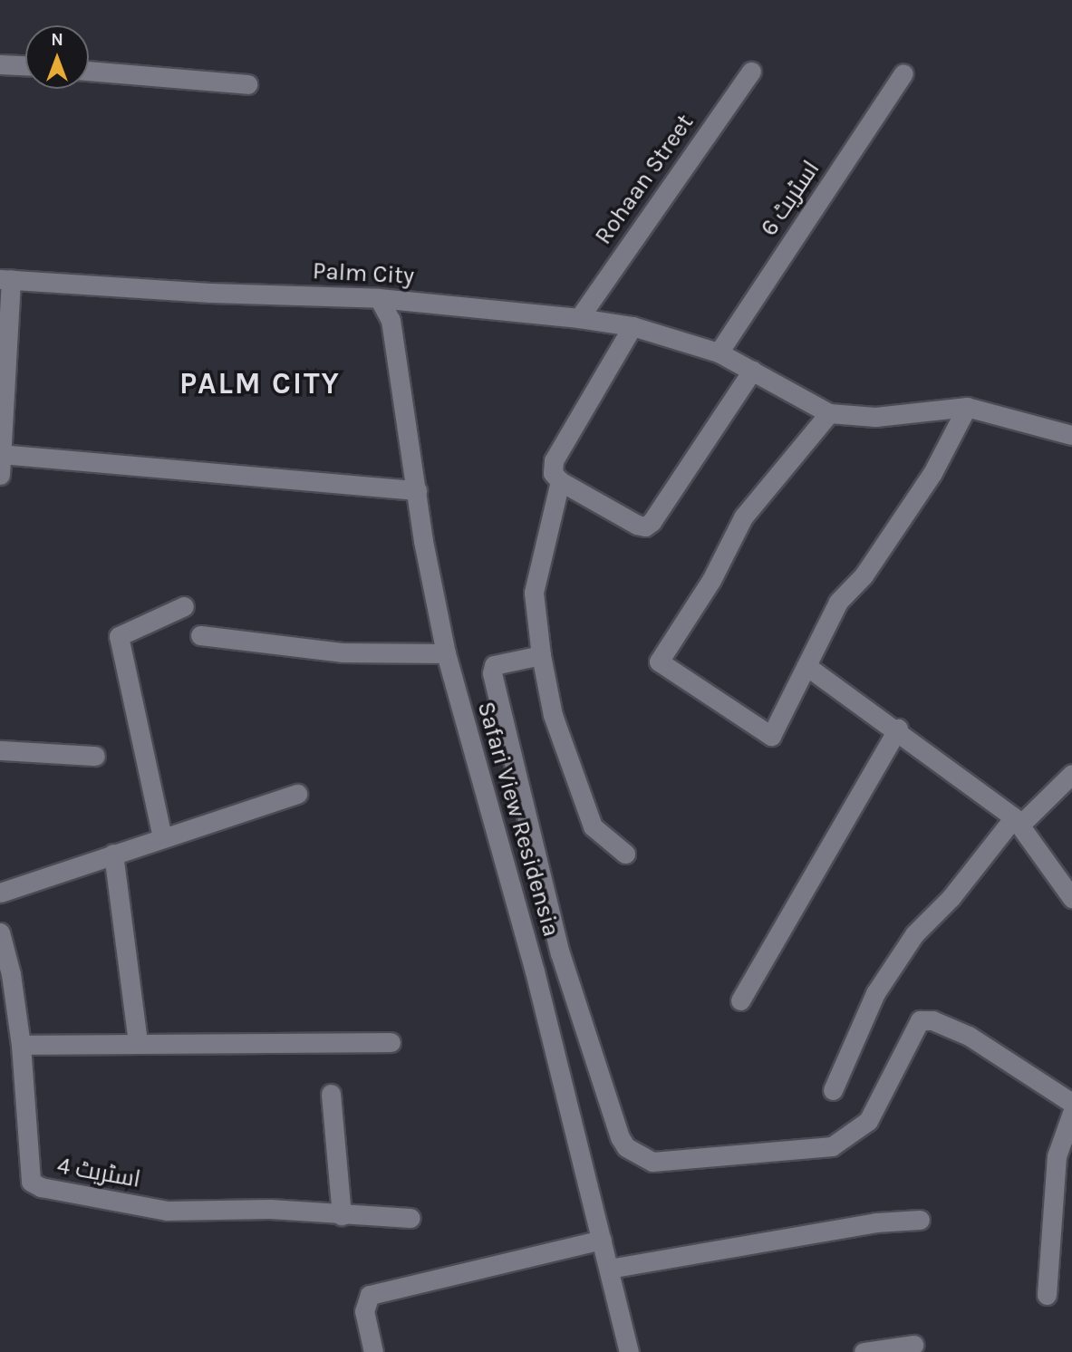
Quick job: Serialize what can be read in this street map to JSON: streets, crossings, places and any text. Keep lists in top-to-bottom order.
{
  "streets": {
    "street": [
      "Rohaan Street",
      "اسٹریٹ 6",
      "Palm City",
      "Safari View Residensia",
      "اسٹریٹ 4"
    ]
  },
  "crossings": [
    ["Rohaan Street", "Palm City"],
    ["اسٹریٹ 6", "Palm City"],
    ["Palm City", "Safari View Residensia"]
  ],
  "districts": ["PALM CITY"],
  "north": "top"
}
